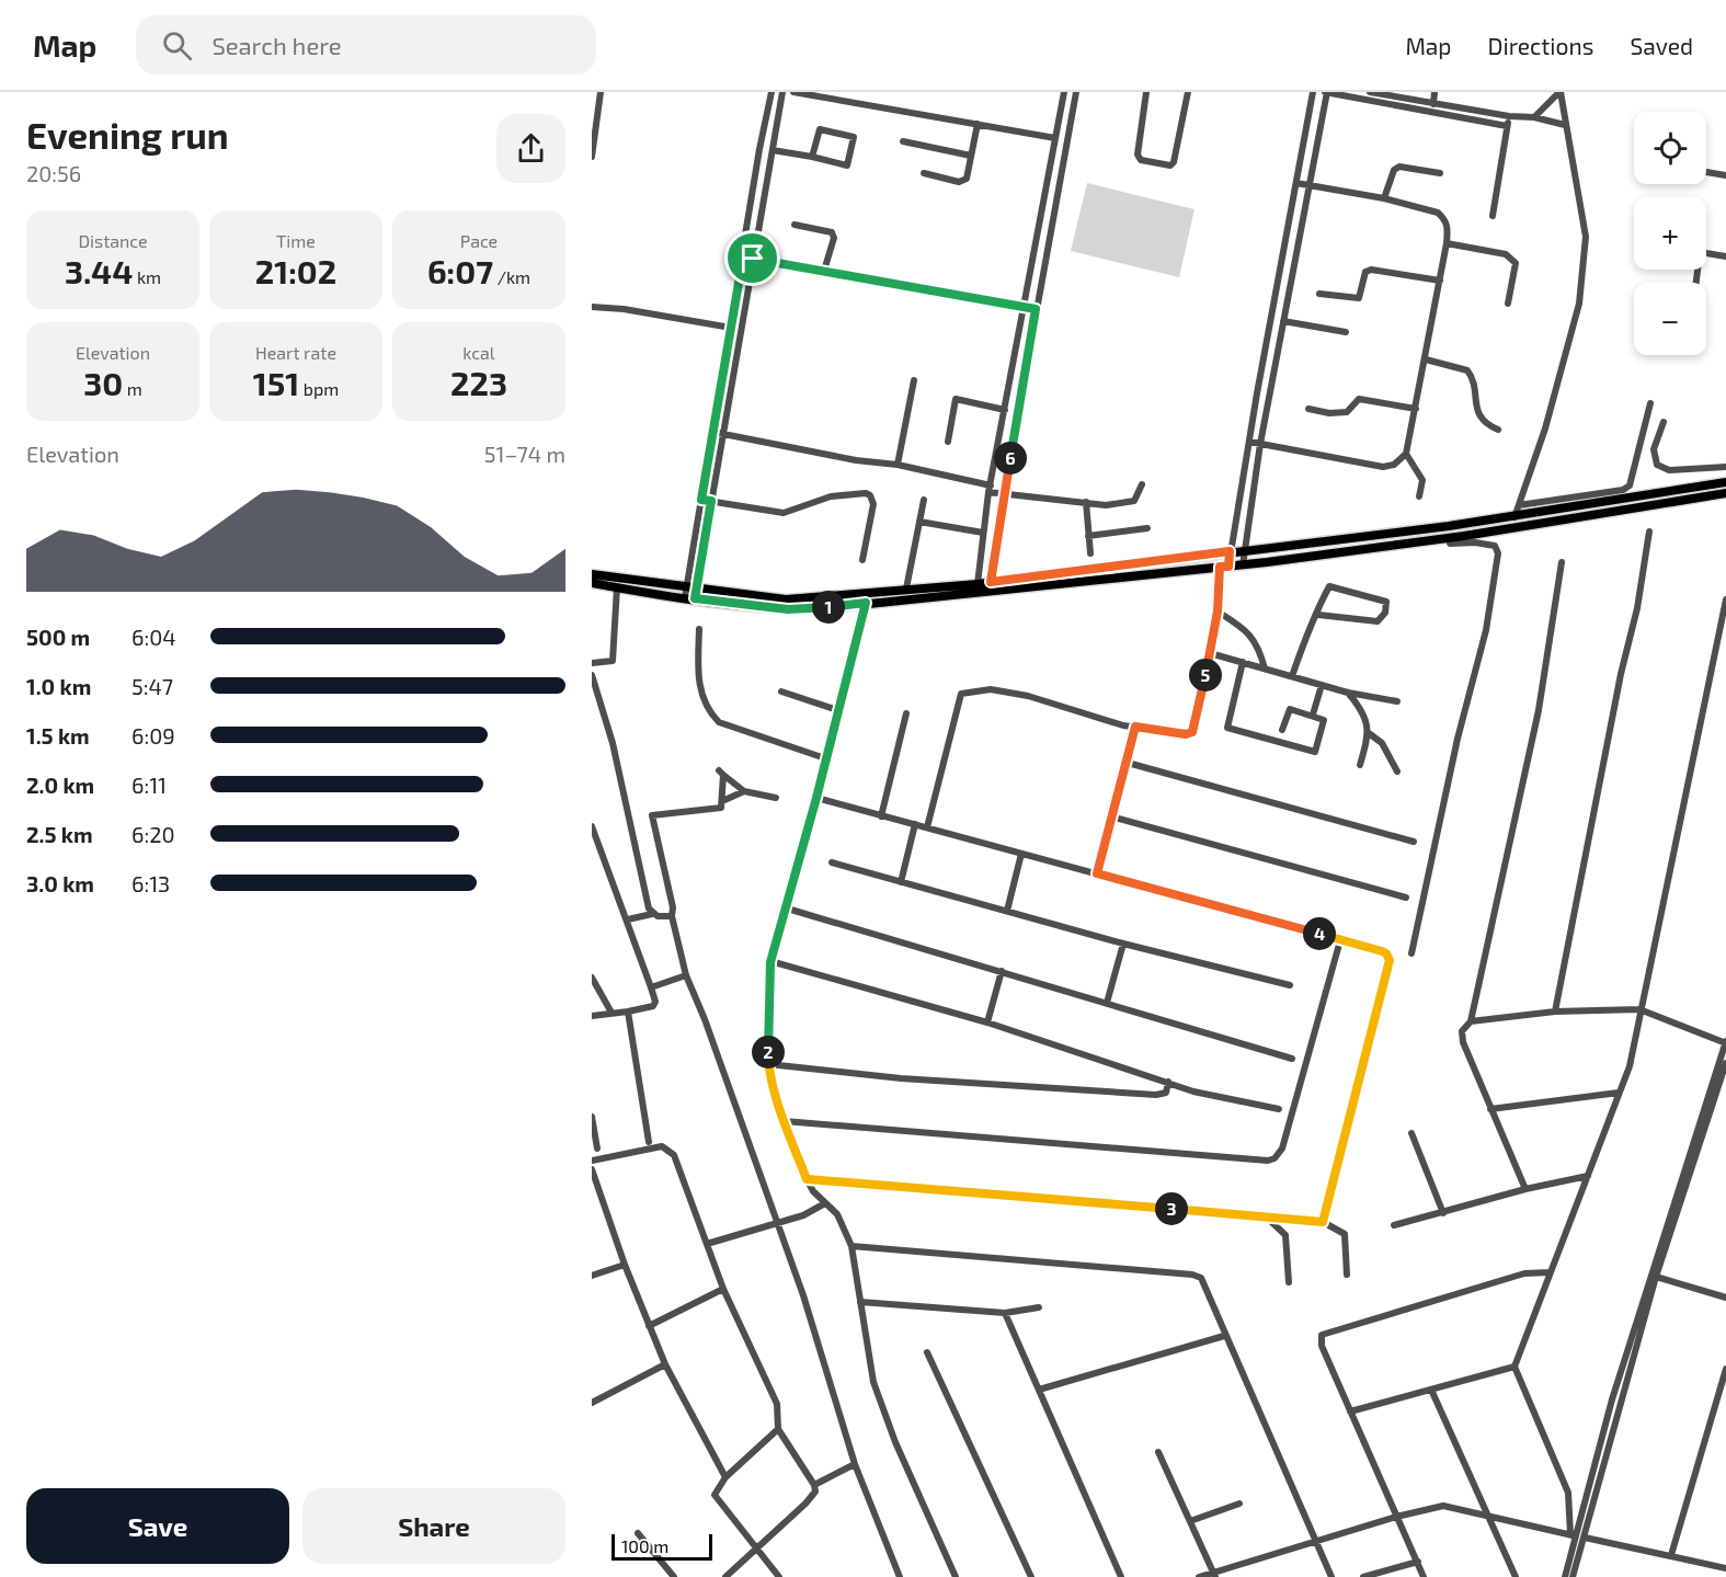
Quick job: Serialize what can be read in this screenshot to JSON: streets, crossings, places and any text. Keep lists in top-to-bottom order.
{
  "scale_bar": "100 m",
  "page": {
    "header": "Map",
    "search": "Search here",
    "nav": ["Map", "Directions", "Saved"],
    "heading": ["Evening run", "20:56"],
    "map_buttons": ["+", "−"],
    "stats": [
      ["Distance", "3.44 km"],
      ["Time", "21:02"],
      ["Pace", "6:07 /km"],
      ["Elevation", "30 m"],
      ["Heart rate", "151 bpm"],
      ["kcal", "223"]
    ],
    "chart": ["Elevation", "51–74 m"],
    "pins": [
      "6",
      "1",
      "5",
      "4",
      "2",
      "3"
    ],
    "list": [
      {
        "name": "500 m",
        "note": "6:04"
      },
      {
        "name": "1.0 km",
        "note": "5:47"
      },
      {
        "name": "1.5 km",
        "note": "6:09"
      },
      {
        "name": "2.0 km",
        "note": "6:11"
      },
      {
        "name": "2.5 km",
        "note": "6:20"
      },
      {
        "name": "3.0 km",
        "note": "6:13"
      }
    ],
    "buttons": ["Save", "Share"],
    "scale": "100 m"
  }
}
